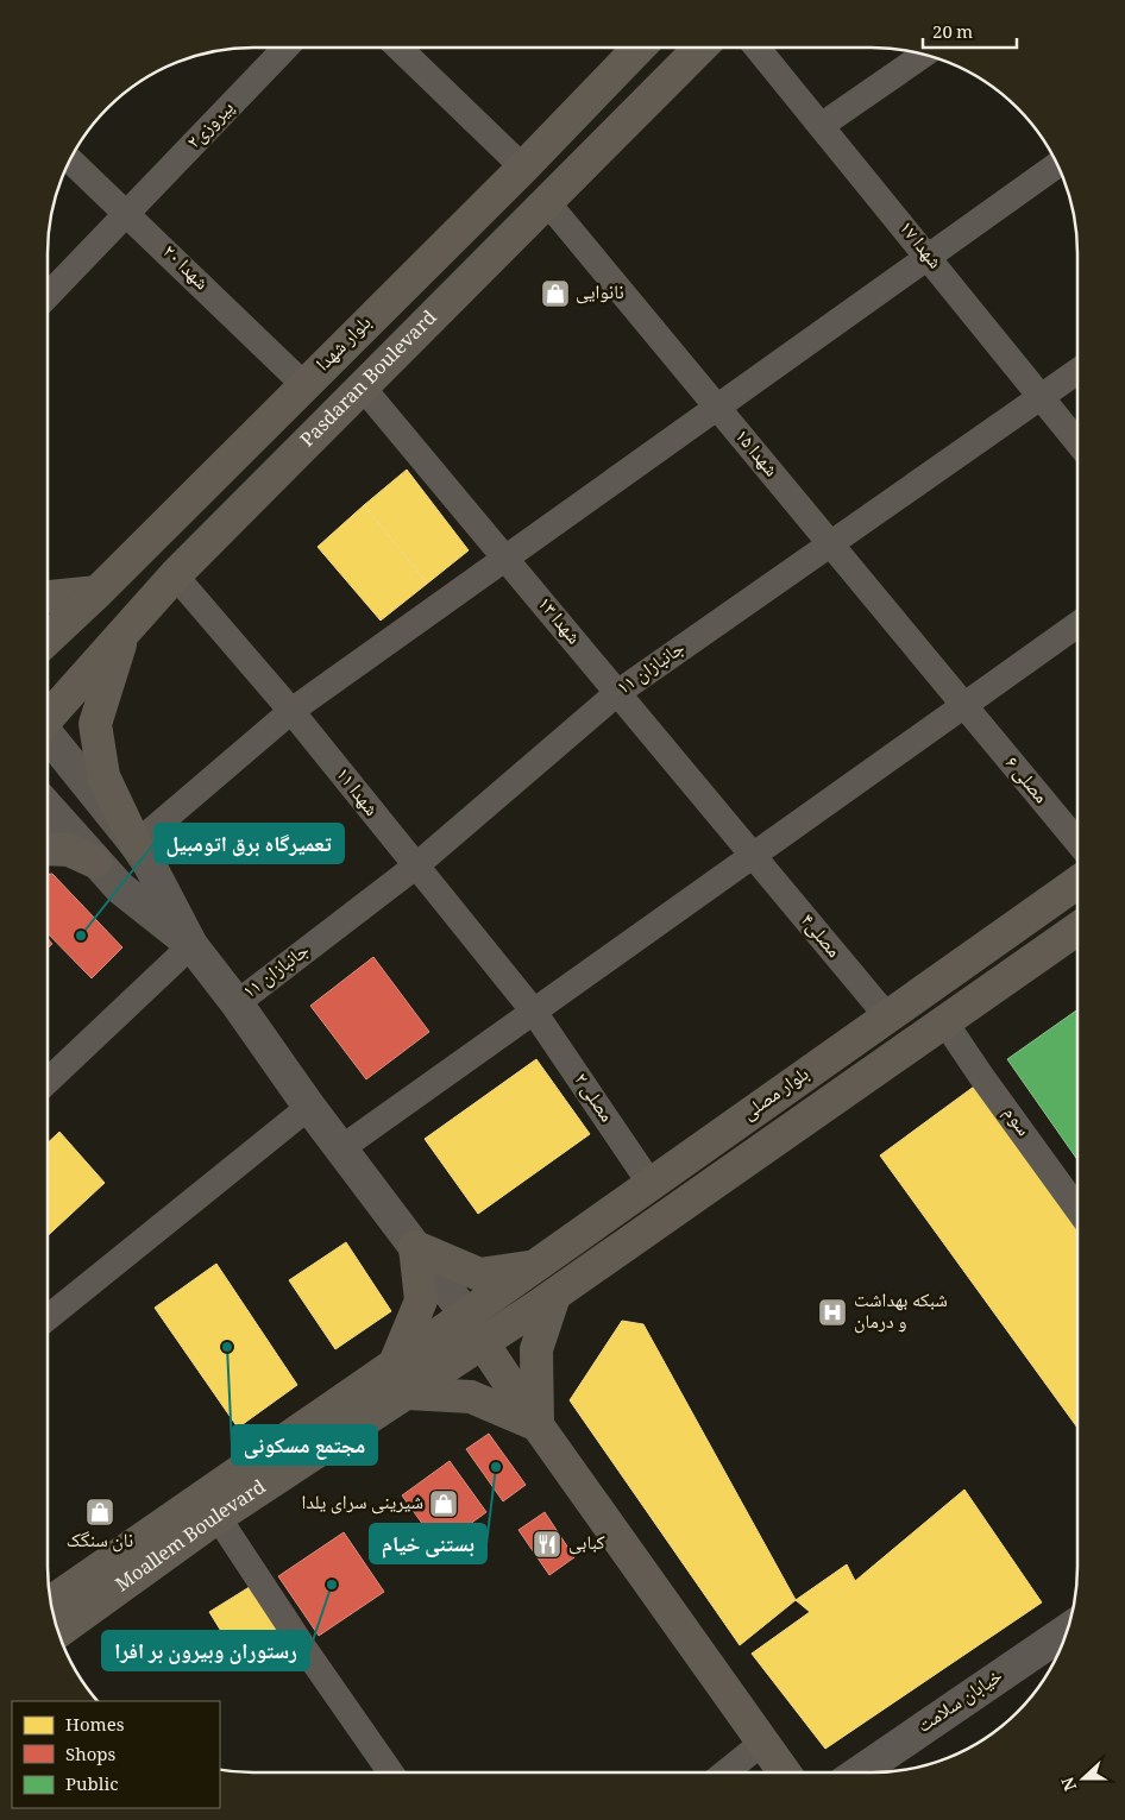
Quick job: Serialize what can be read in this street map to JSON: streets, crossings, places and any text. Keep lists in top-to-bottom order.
{
  "streets": {
    "main road": [
      "بلوار شهدا",
      "Pasdaran Boulevard",
      "بلوار مصلی",
      "Moallem Boulevard"
    ],
    "street": [
      "پیروزی۲",
      "شهدا ۱۷",
      "شهدا ۲۰",
      "شهدا ۱۵",
      "شهدا ۱۳",
      "جانبازان ۱۱",
      "مصلی ۶",
      "شهدا ۱۱",
      "مصلی۴",
      "مصلی ۲",
      "سوم",
      "خیابان سلامت"
    ]
  },
  "crossings": [
    ["پیروزی۲", "شهدا ۲۰"],
    ["شهدا ۱۷", "جانبازان ۱۱"],
    ["شهدا ۲۰", "بلوار شهدا"],
    ["Pasdaran Boulevard", "شهدا ۱۵"],
    ["Pasdaran Boulevard", "شهدا ۱۳"],
    ["Pasdaran Boulevard", "شهدا ۱۱"],
    ["شهدا ۱۵", "جانبازان ۱۱"],
    ["شهدا ۱۵", "مصلی ۶"],
    ["شهدا ۱۳", "جانبازان ۱۱"],
    ["شهدا ۱۳", "مصلی۴"],
    ["جانبازان ۱۱", "شهدا ۱۱"],
    ["شهدا ۱۱", "مصلی ۲"],
    ["مصلی۴", "بلوار مصلی"],
    ["بلوار مصلی", "مصلی ۲"],
    ["بلوار مصلی", "سوم"],
    ["بلوار مصلی", "Moallem Boulevard"]
  ],
  "places": {
    "shop": ["نانوایی", "شیرینی سرای یلدا", "نان سنگک"],
    "other": [
      "تعمیرگاه برق اتومبیل",
      "مجتمع مسکونی",
      "بستنی خیام",
      "رستوران وبیرون بر افرا"
    ],
    "hospital": ["شبکه بهداشت و درمان"],
    "restaurant": ["کبابی"]
  },
  "legend": ["Homes", "Shops", "Public"],
  "scale_bar": "20 m",
  "north": "left"
}
